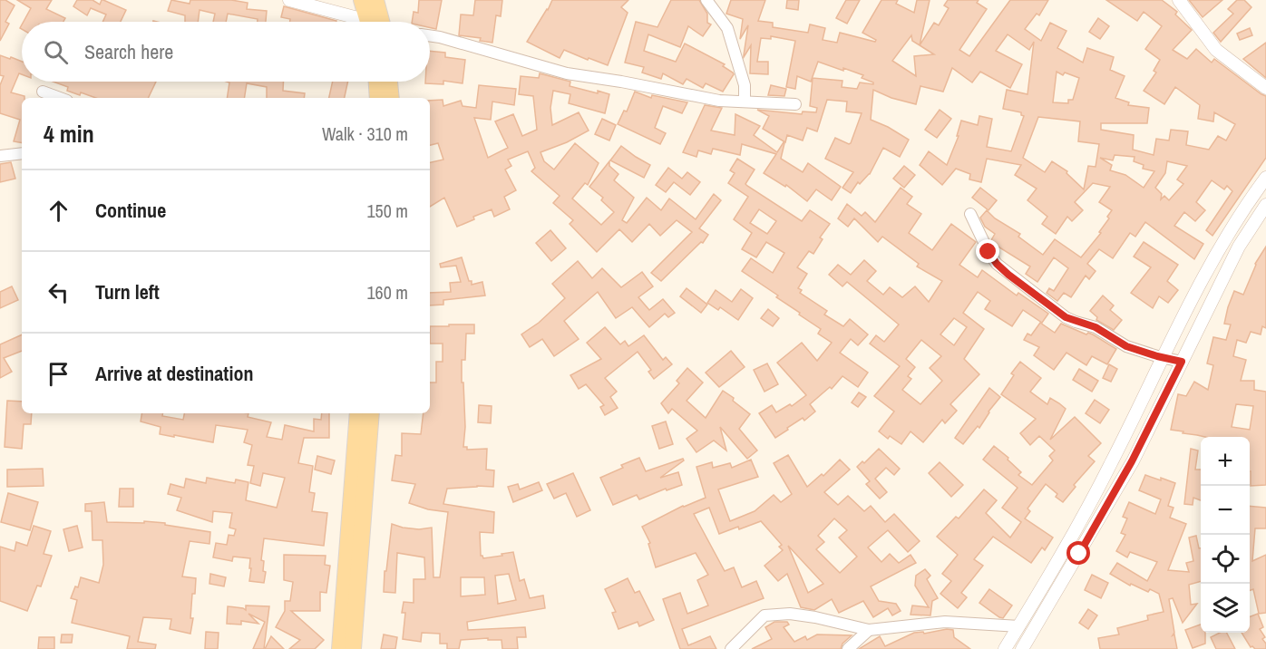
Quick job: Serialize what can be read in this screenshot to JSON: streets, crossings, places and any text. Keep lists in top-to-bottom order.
{
  "page": {
    "search": "Search here",
    "heading": ["4 min", "Walk · 310 m"],
    "list": [
      ["Continue", "150 m"],
      ["Turn left", "160 m"],
      "Arrive at destination"
    ],
    "map_buttons": ["+", "−"]
  }
}
